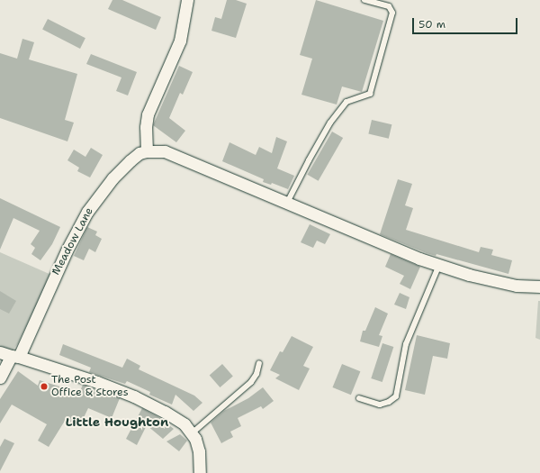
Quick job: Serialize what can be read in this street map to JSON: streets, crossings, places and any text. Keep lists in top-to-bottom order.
{
  "streets": {
    "street": ["Meadow Lane"]
  },
  "districts": ["Little Houghton"],
  "places": ["The Post Office & Stores"],
  "scale_bar": "50 m"
}
